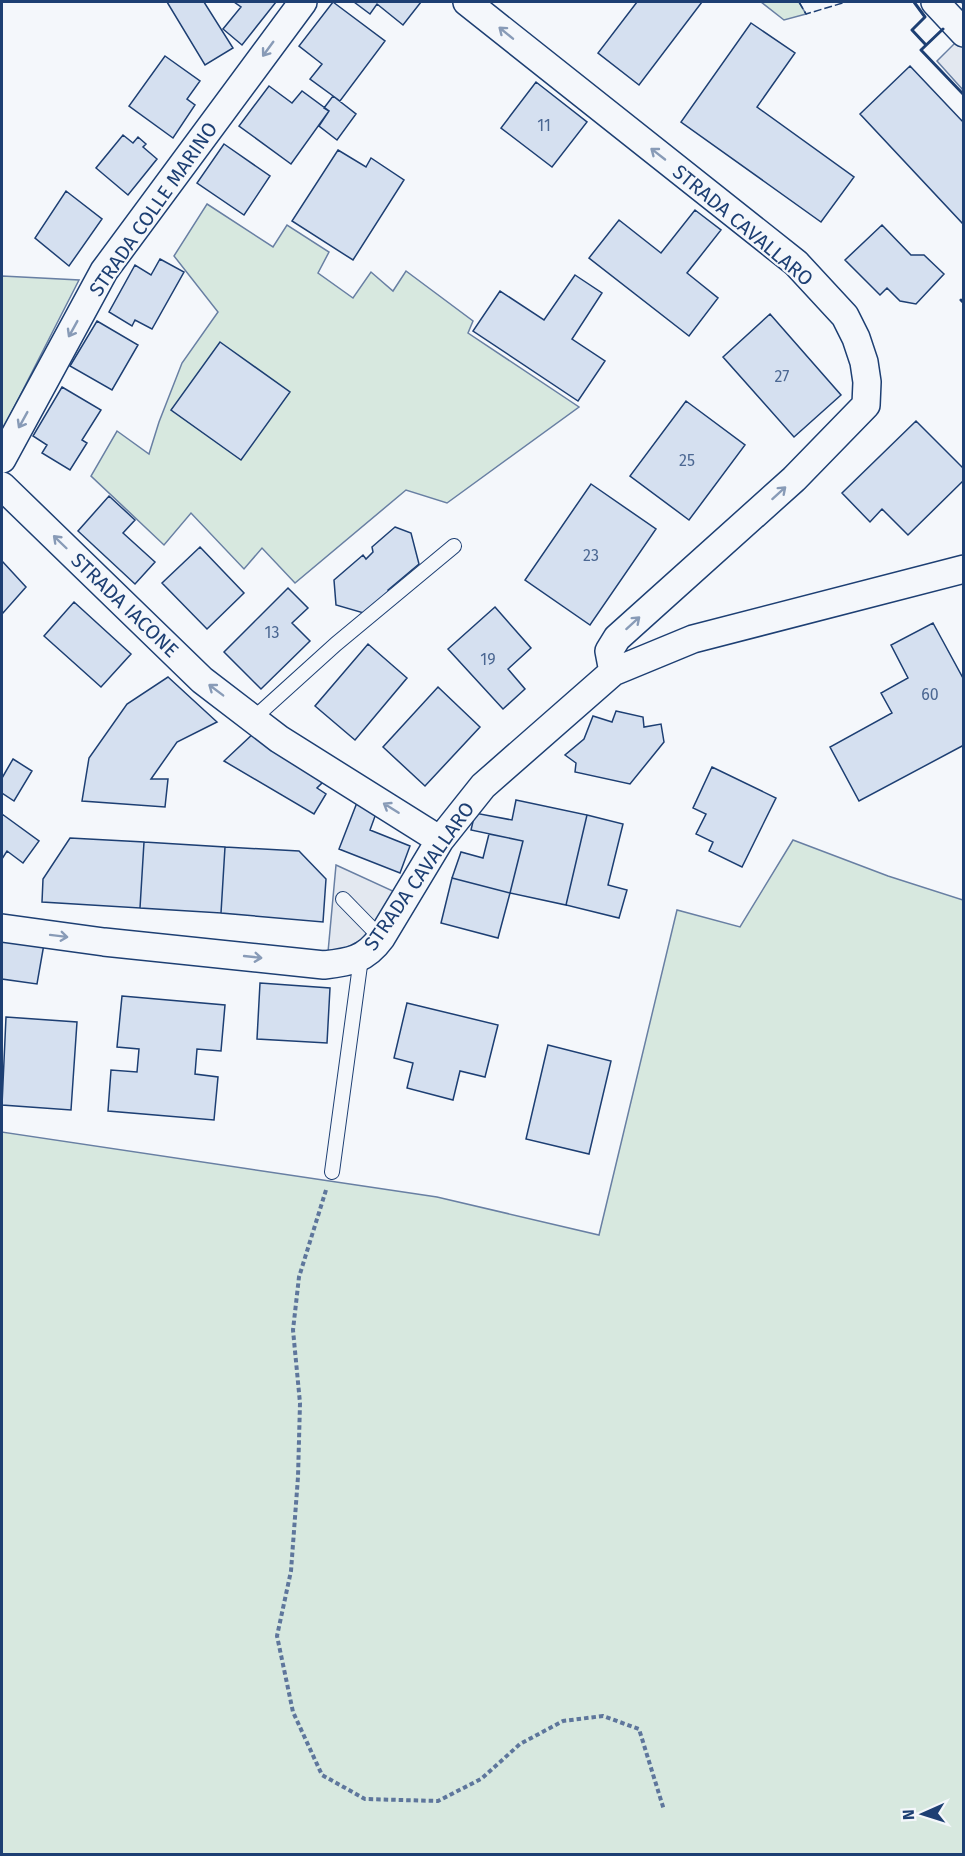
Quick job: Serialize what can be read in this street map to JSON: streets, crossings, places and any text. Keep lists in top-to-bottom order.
{
  "streets": {
    "street": ["STRADA COLLE MARINO", "STRADA CAVALLARO", "STRADA IACONE"]
  },
  "crossings": [
    ["STRADA CAVALLARO", "STRADA IACONE"]
  ],
  "one_way": ["STRADA COLLE MARINO", "STRADA IACONE"],
  "house_numbers": [
    "11",
    "27",
    "25",
    "23",
    "13",
    "19",
    "60"
  ],
  "north": "left"
}
